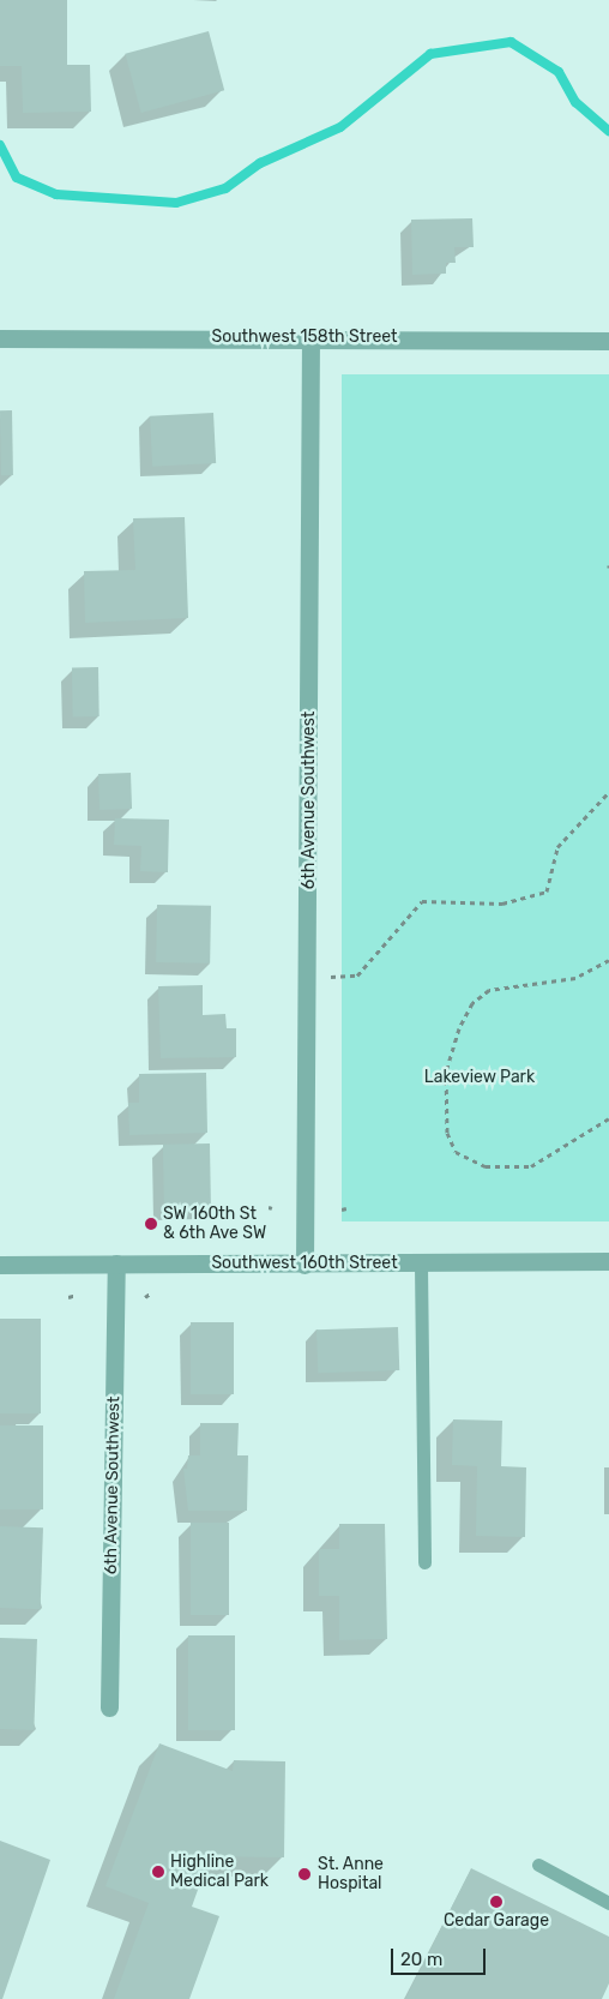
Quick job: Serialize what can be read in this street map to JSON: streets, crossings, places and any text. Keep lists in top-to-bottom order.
{
  "streets": {
    "street": ["Southwest 158th Street", "6th Avenue Southwest", "Southwest 160th Street"]
  },
  "crossings": [
    ["Southwest 158th Street", "6th Avenue Southwest"],
    ["6th Avenue Southwest", "Southwest 160th Street"]
  ],
  "parks": ["Lakeview Park"],
  "places": [
    "SW 160th St & 6th Ave SW",
    "Highline Medical Park",
    "St. Anne Hospital",
    "Cedar Garage"
  ],
  "scale_bar": "20 m"
}
